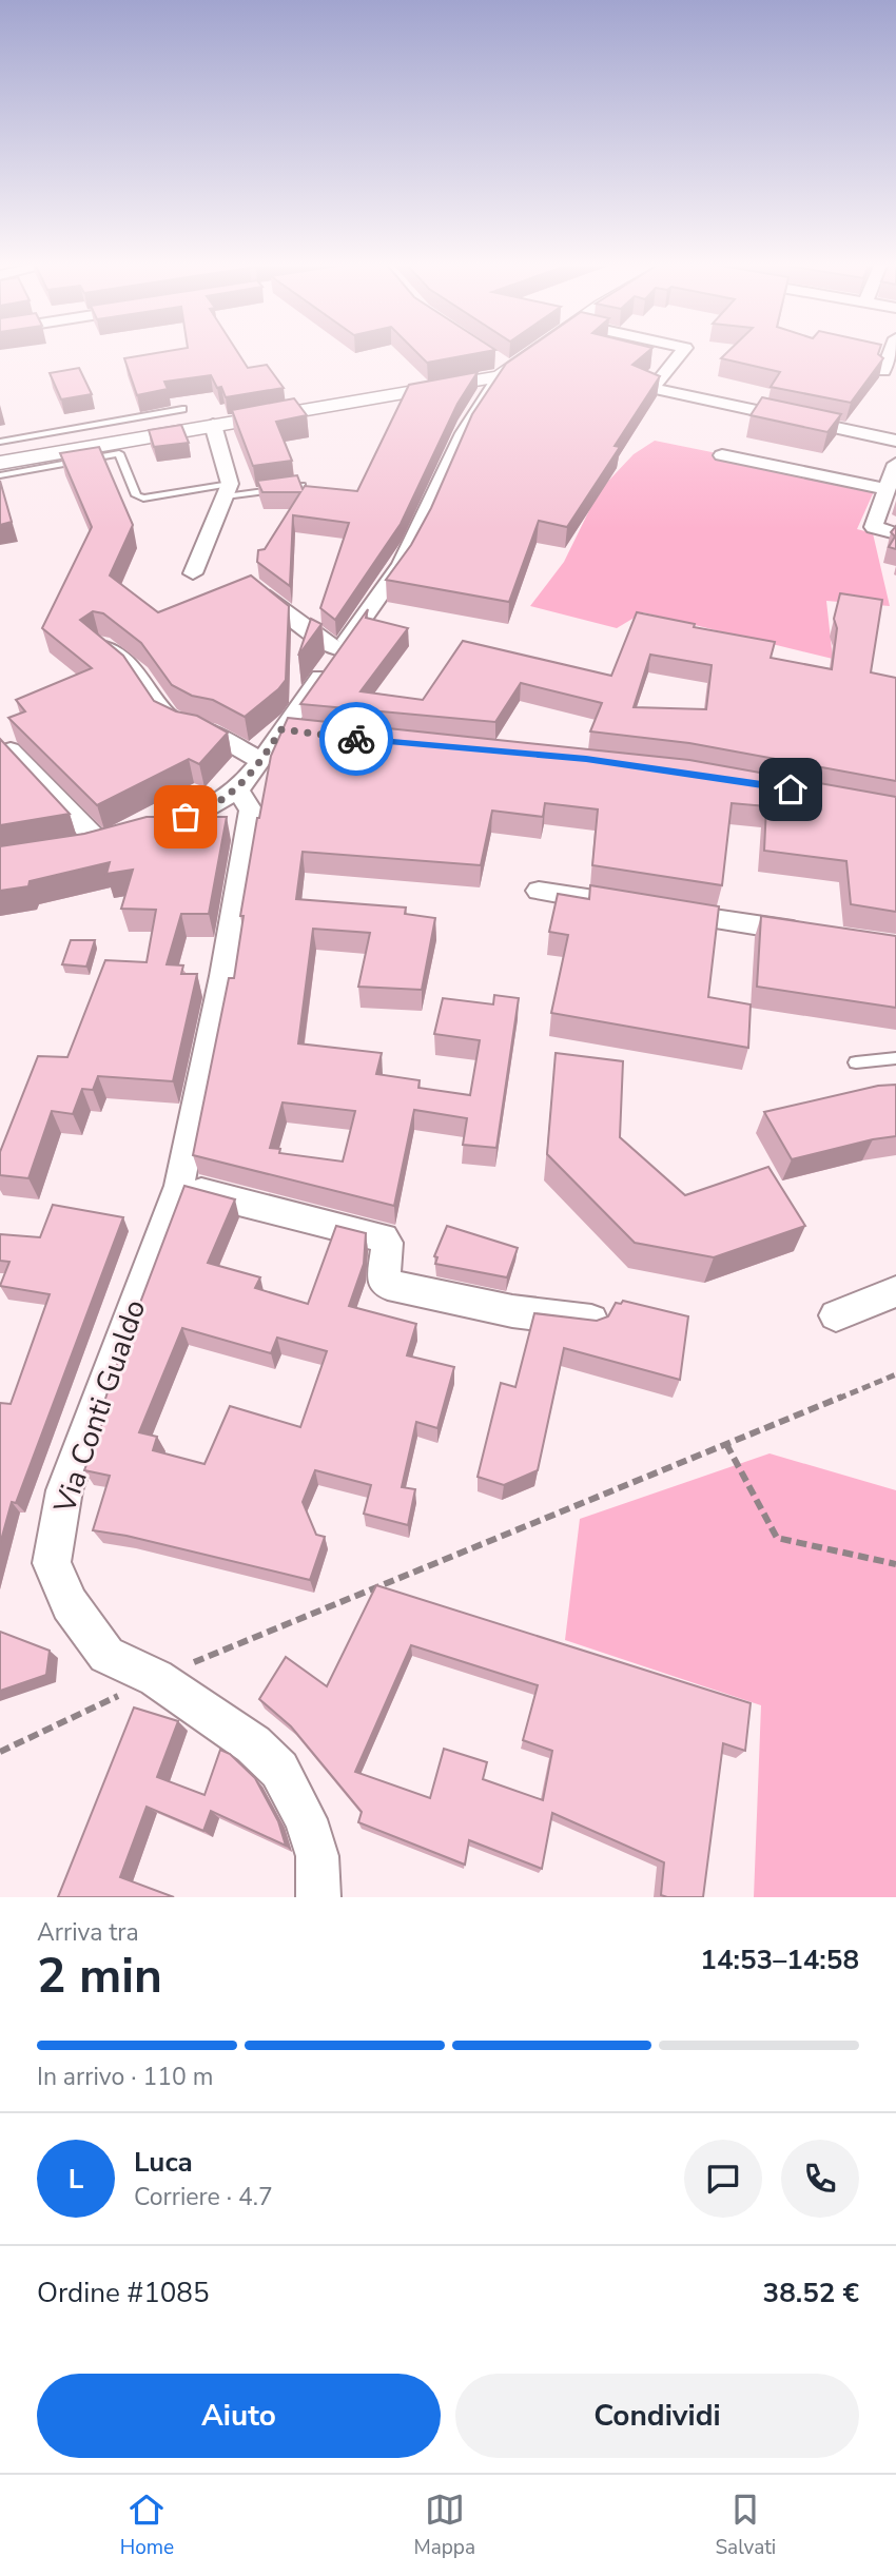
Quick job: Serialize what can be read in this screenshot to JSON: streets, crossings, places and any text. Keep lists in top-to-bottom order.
{
  "streets": {
    "street": ["Via Conti Gualdo"]
  },
  "page": {
    "heading": ["2 min", "Arriva tra", "14:53–14:58"],
    "panel": [
      "Luca",
      "Corriere · 4.7",
      "Ordine #1085",
      "38.52 €"
    ],
    "bar": "In arrivo · 110 m",
    "round": "L",
    "buttons": ["Aiuto", "Condividi"],
    "tabs": ["Home", "Mappa", "Salvati"]
  }
}
